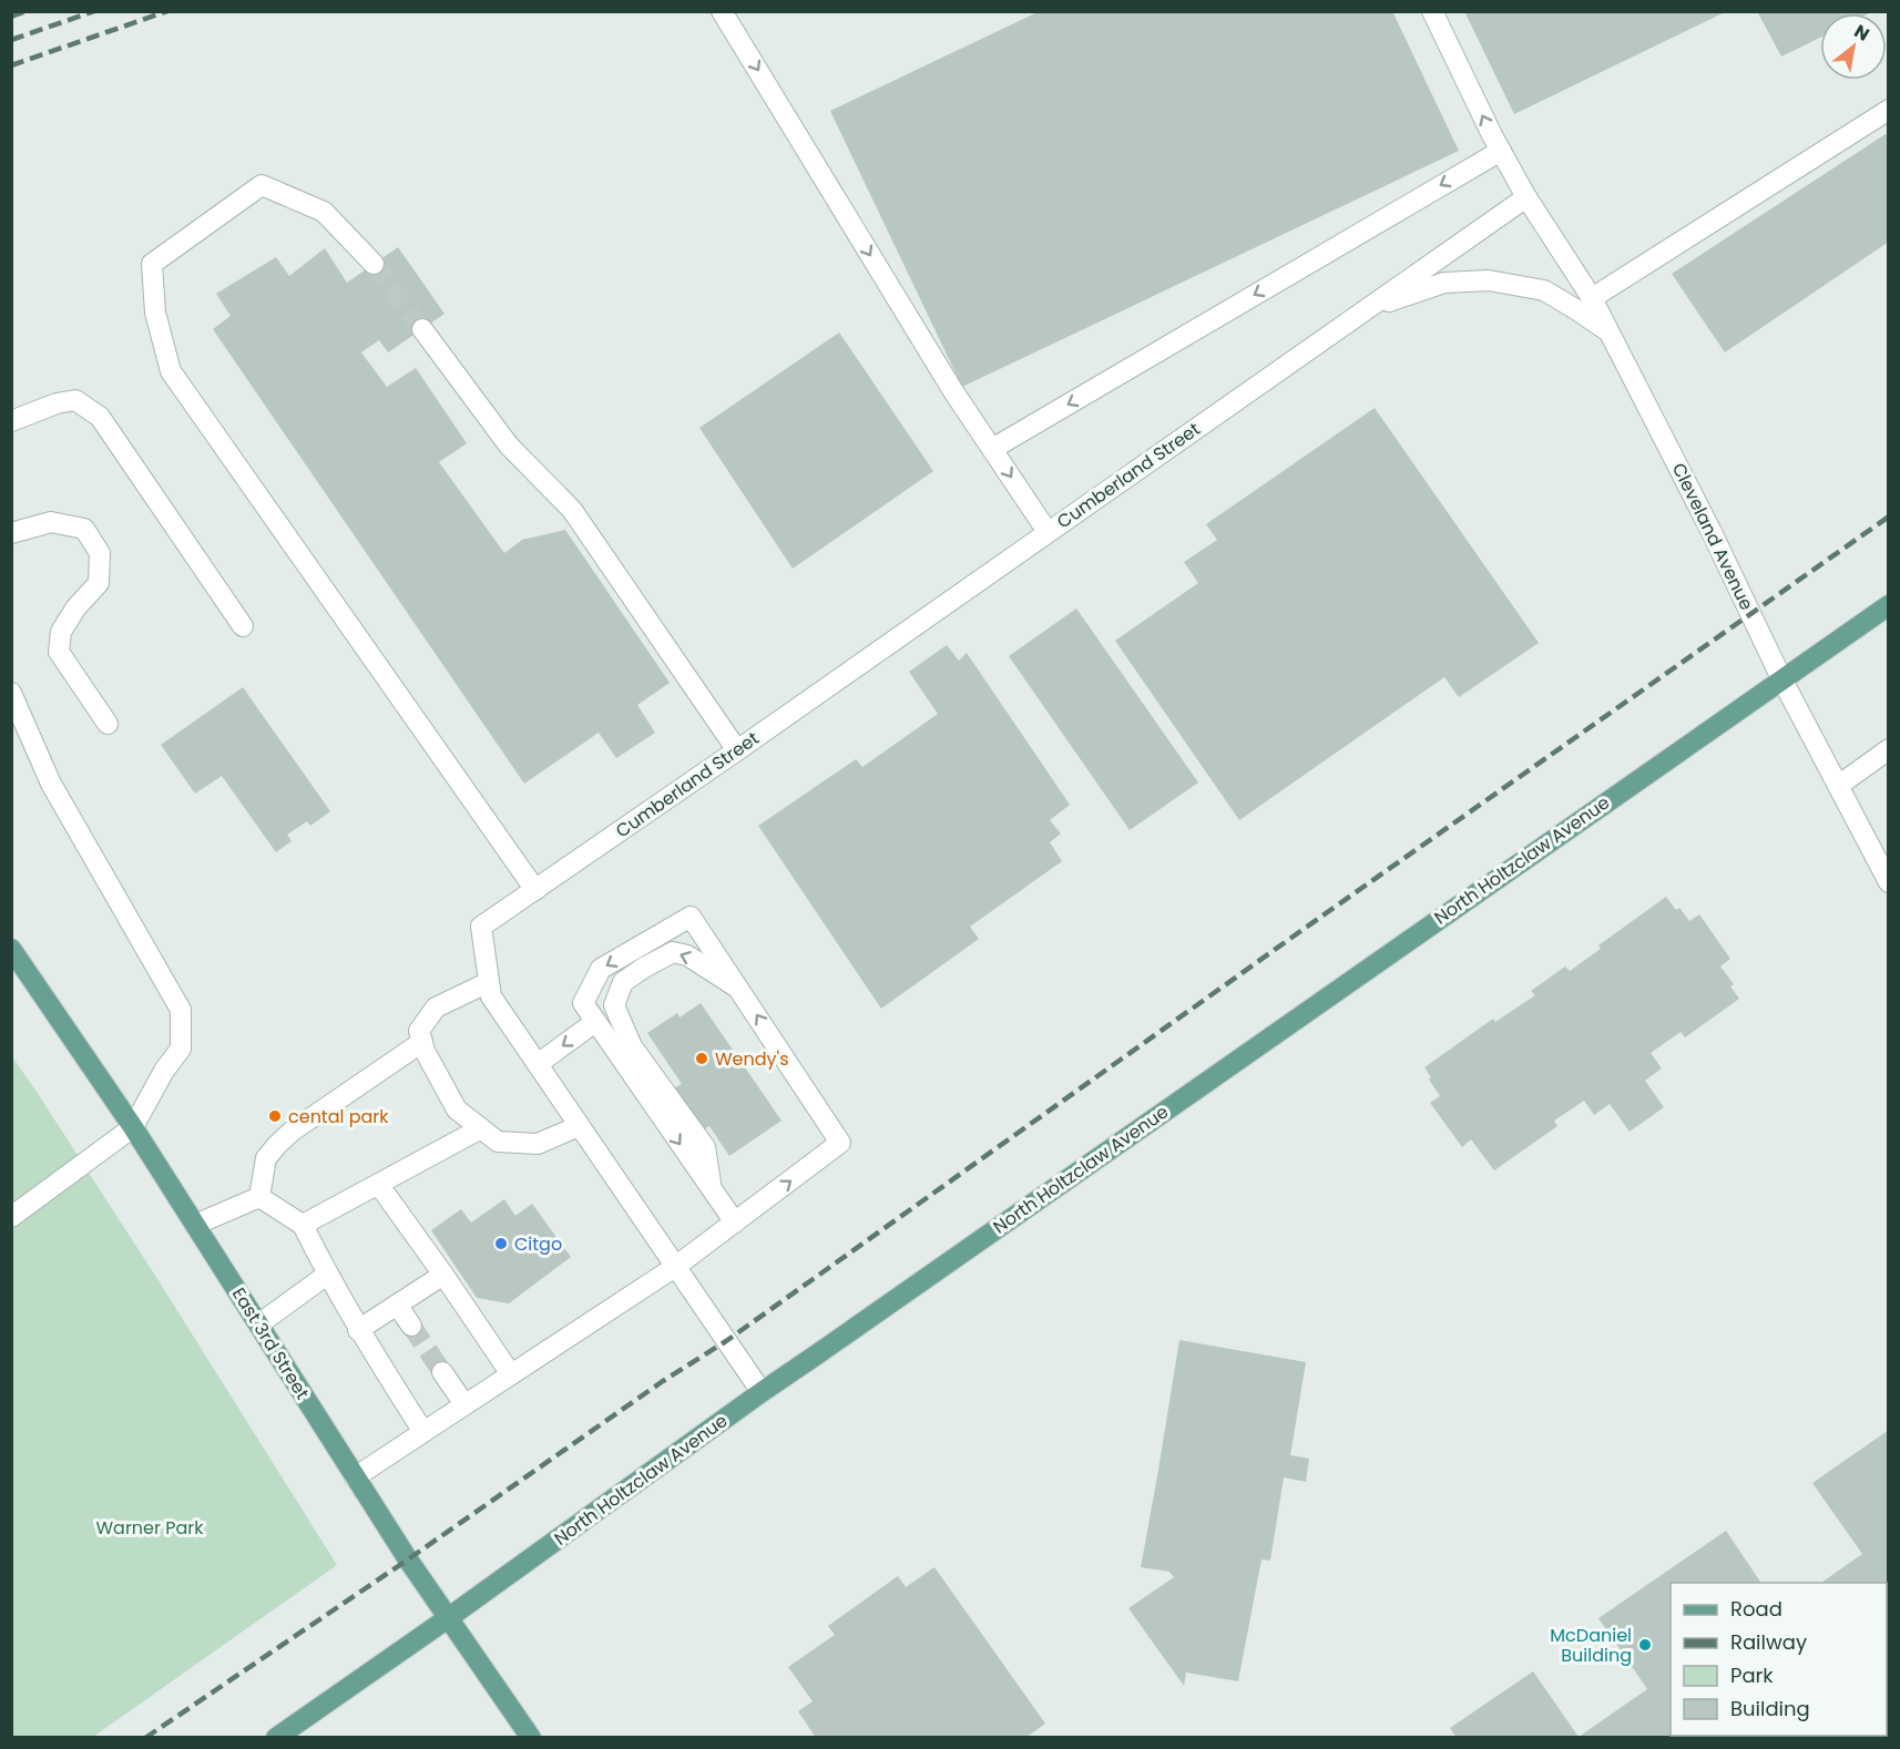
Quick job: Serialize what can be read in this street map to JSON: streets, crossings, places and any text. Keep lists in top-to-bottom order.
{
  "streets": {
    "main road": ["North Holtzclaw Avenue", "East 3rd Street"],
    "street": ["Cumberland Street", "Cleveland Avenue"]
  },
  "crossings": [
    ["Cumberland Street", "Cleveland Avenue"],
    ["Cumberland Street", "North Holtzclaw Avenue"],
    ["Cleveland Avenue", "North Holtzclaw Avenue"],
    ["North Holtzclaw Avenue", "East 3rd Street"]
  ],
  "parks": ["Warner Park"],
  "places": [
    "Wendy's",
    "cental park",
    "Citgo",
    "McDaniel Building"
  ],
  "legend": [
    "Road",
    "Railway",
    "Park",
    "Building"
  ],
  "north": "top right"
}
